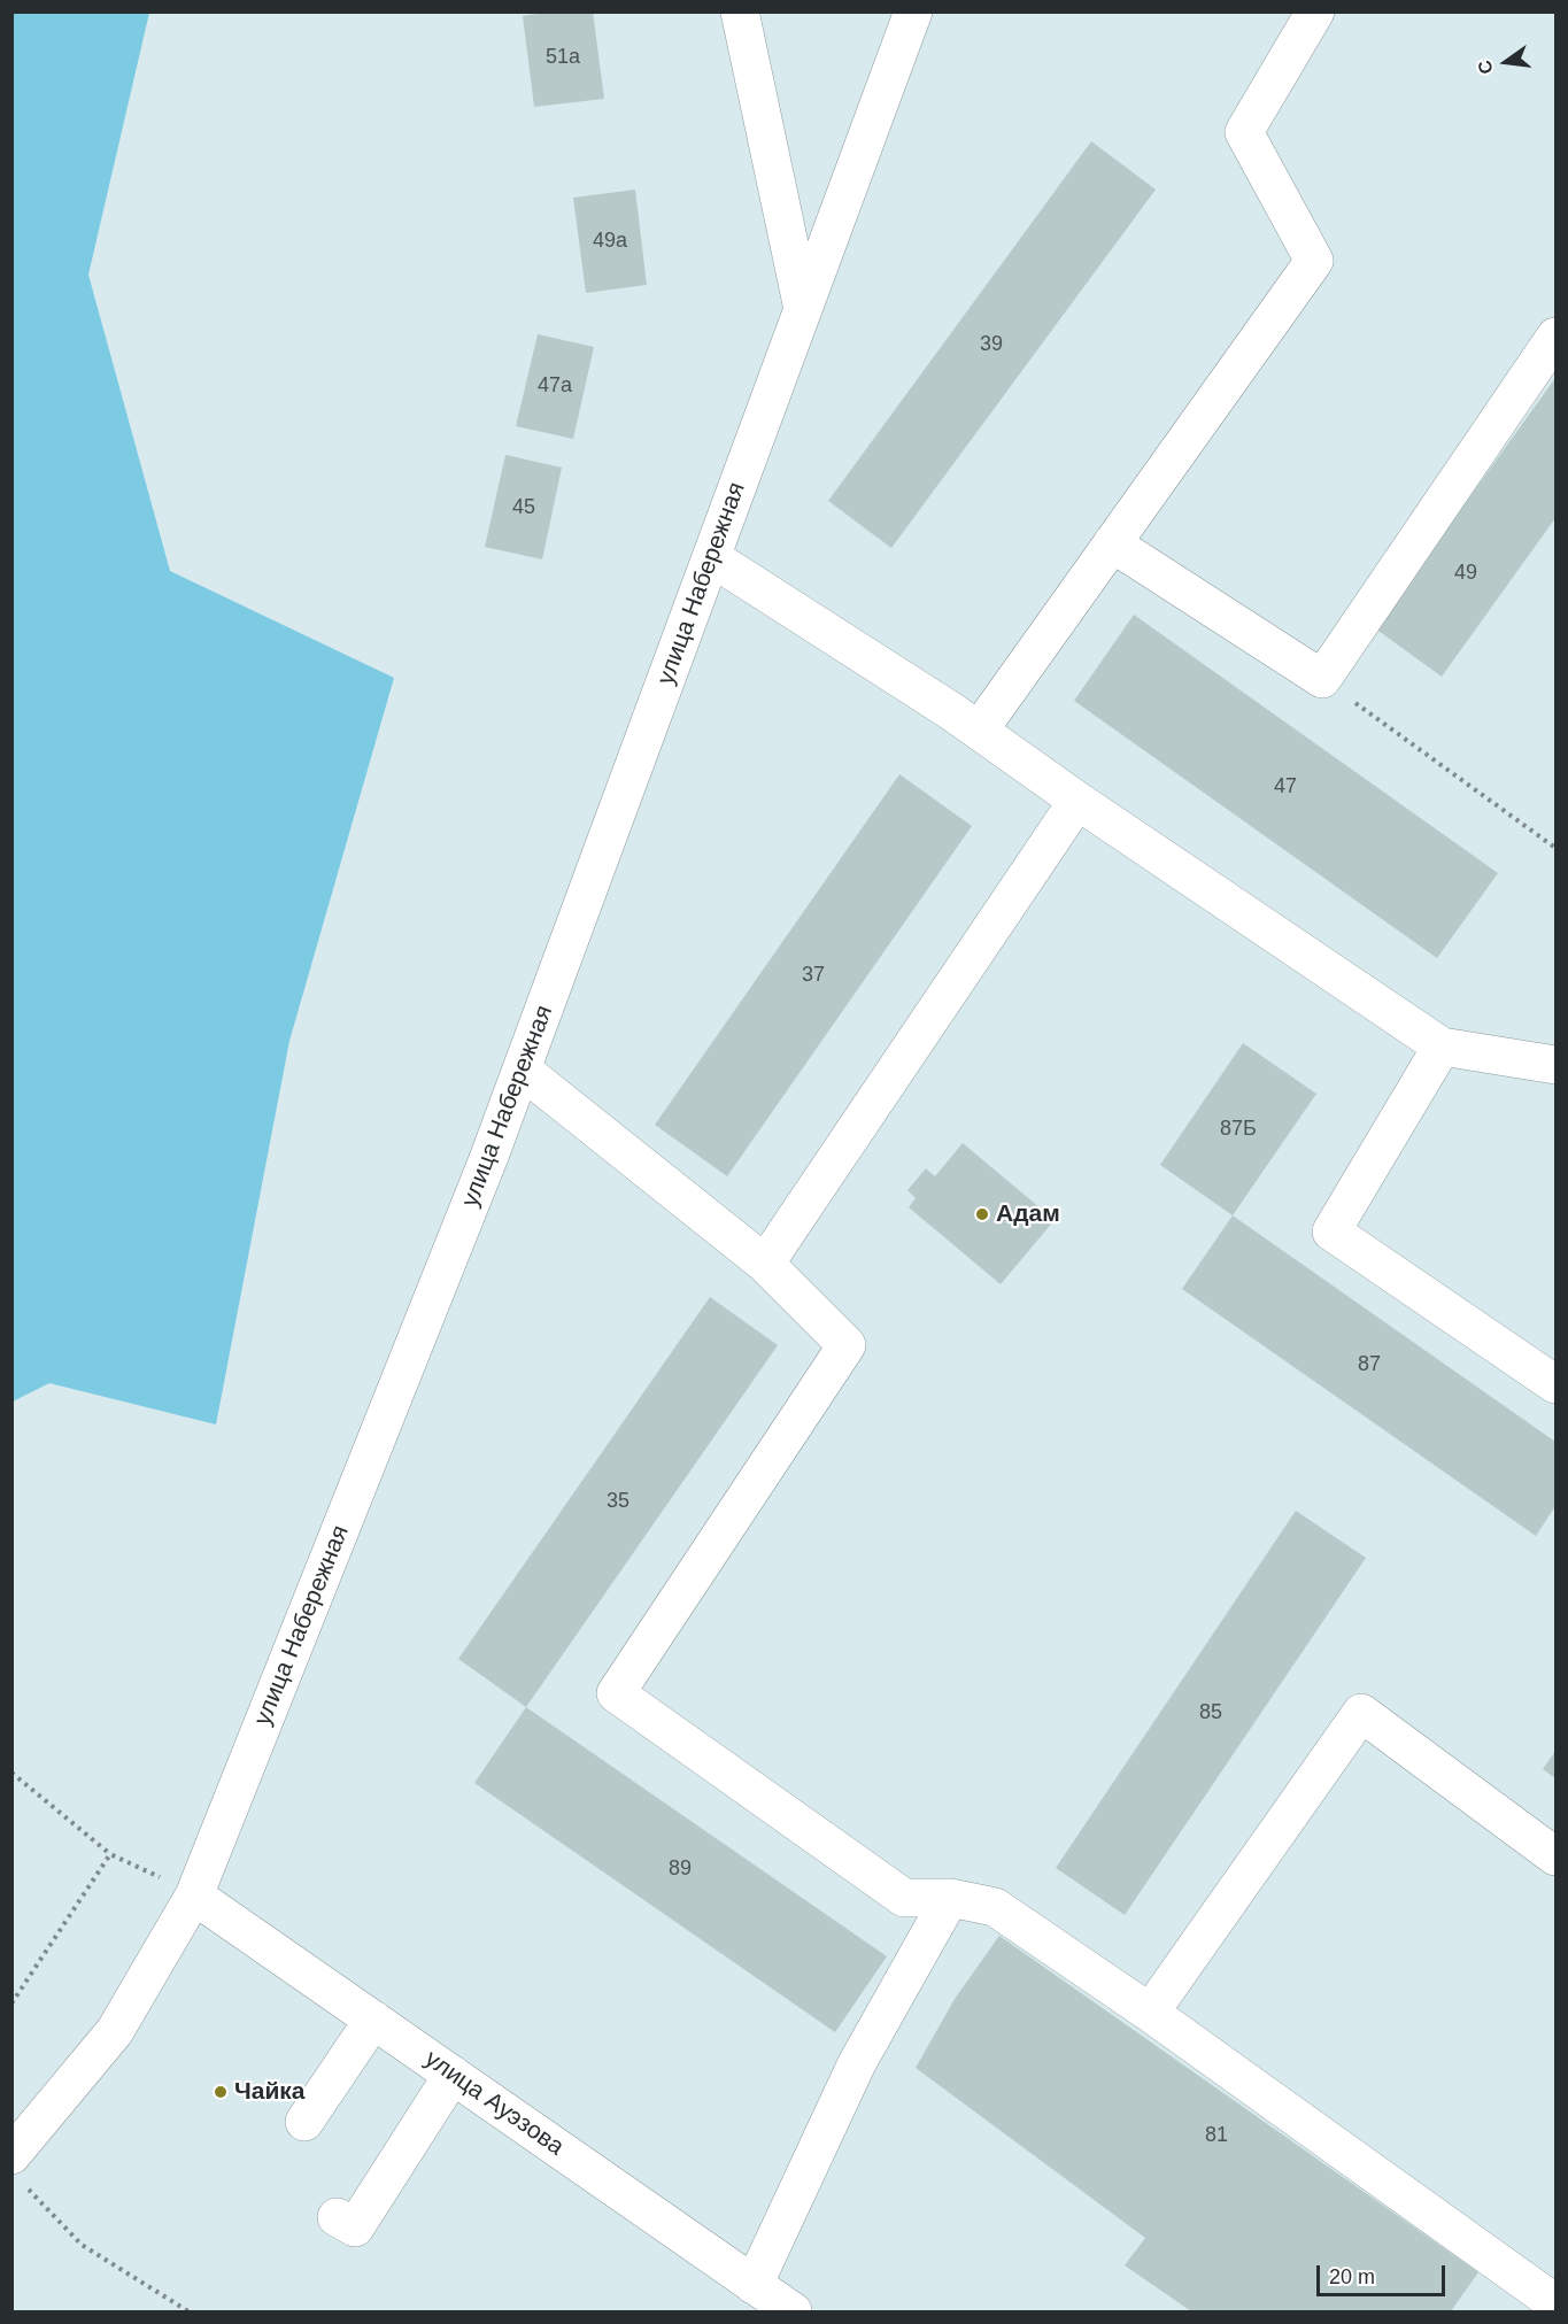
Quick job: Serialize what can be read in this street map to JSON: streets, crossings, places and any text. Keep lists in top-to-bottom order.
{
  "streets": {
    "street": ["улица Набережная", "улица Ауэзова"]
  },
  "crossings": [
    ["улица Набережная", "улица Ауэзова"]
  ],
  "places": ["Адам", "Чайка"],
  "house_numbers": [
    "51а",
    "49а",
    "39",
    "47а",
    "45",
    "49",
    "47",
    "37",
    "87Б",
    "87",
    "35",
    "85",
    "89",
    "81"
  ],
  "scale_bar": "20 m",
  "north": "left"
}
